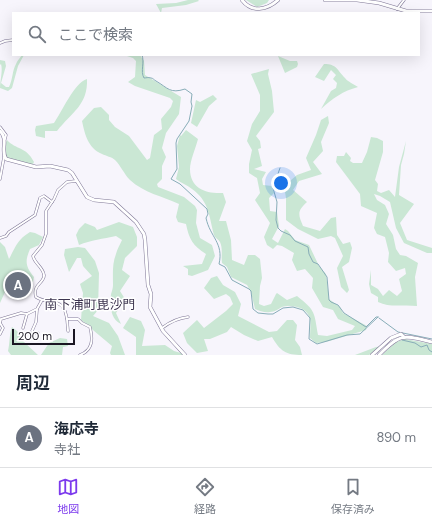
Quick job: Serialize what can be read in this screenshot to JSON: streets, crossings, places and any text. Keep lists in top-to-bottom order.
{
  "districts": ["南下浦町毘沙門"],
  "scale_bar": "200 m",
  "page": {
    "search": "ここで検索",
    "pins": "A",
    "scale": "200 m",
    "heading": "周辺",
    "list": [
      {
        "mark": "A",
        "name": "海応寺",
        "note": "寺社",
        "value": "890 m"
      }
    ],
    "nav": ["地図", "経路", "保存済み"]
  }
}
